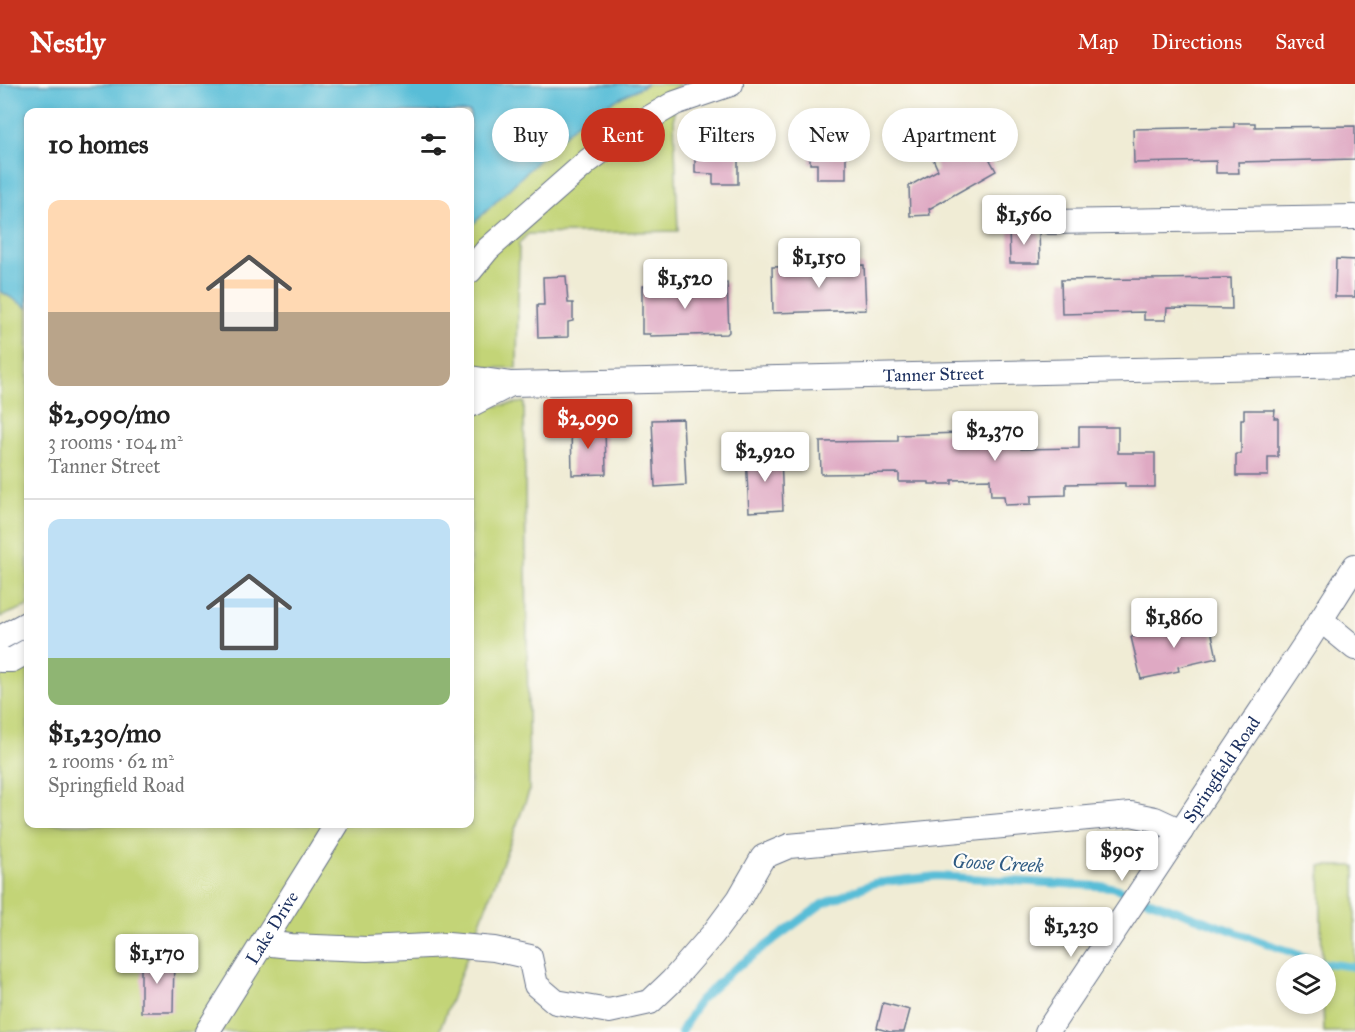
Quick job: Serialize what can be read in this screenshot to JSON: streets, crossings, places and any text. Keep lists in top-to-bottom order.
{
  "streets": {
    "street": ["Tanner Street", "Springfield Road", "Lake Drive"]
  },
  "water": ["Goose Creek"],
  "page": {
    "header": "Nestly",
    "nav": ["Map", "Directions", "Saved"],
    "chip": [
      "Buy",
      "Rent",
      "Filters",
      "New",
      "Apartment"
    ],
    "heading": "10 homes",
    "list": [
      {
        "name": "$2,090/mo",
        "note": "3 rooms · 104 m² · Tanner Street"
      },
      {
        "name": "$1,230/mo",
        "note": "2 rooms · 62 m² · Springfield Road"
      }
    ],
    "price": [
      "$1,560",
      "$1,150",
      "$1,520",
      "$2,090",
      "$2,370",
      "$2,920",
      "$1,860",
      "$905",
      "$1,230",
      "$1,170"
    ]
  }
}
